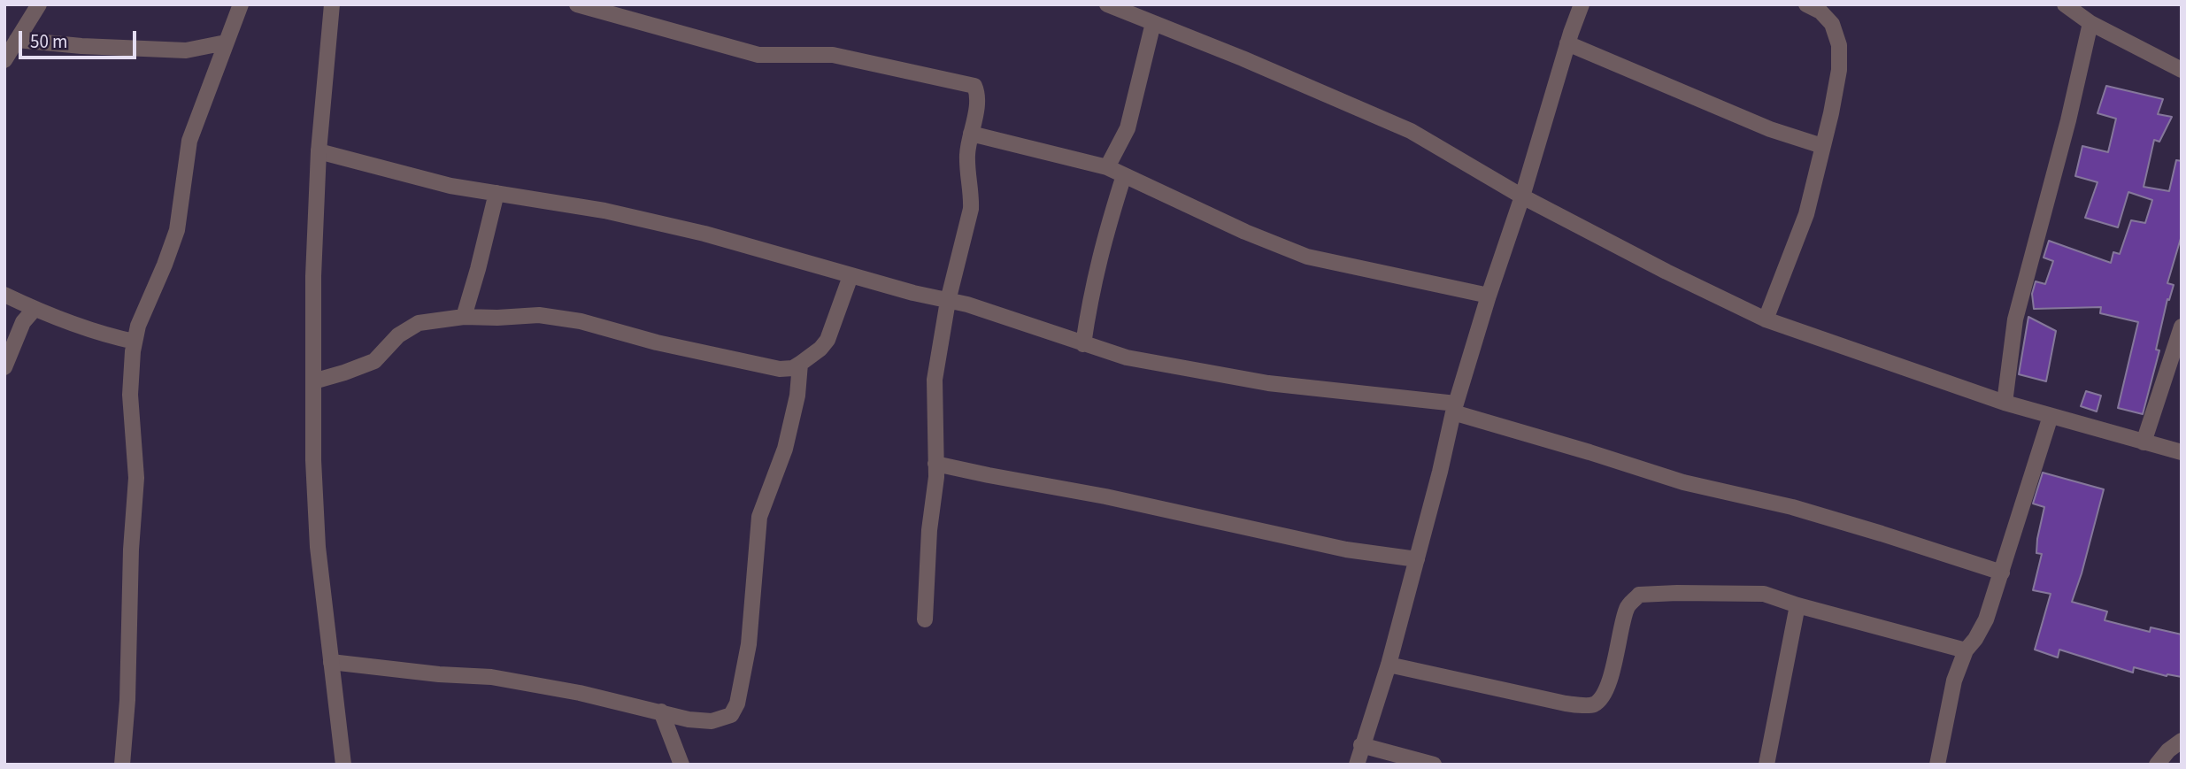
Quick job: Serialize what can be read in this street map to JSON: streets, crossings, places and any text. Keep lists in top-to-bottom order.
{
  "scale_bar": "50 m"
}
